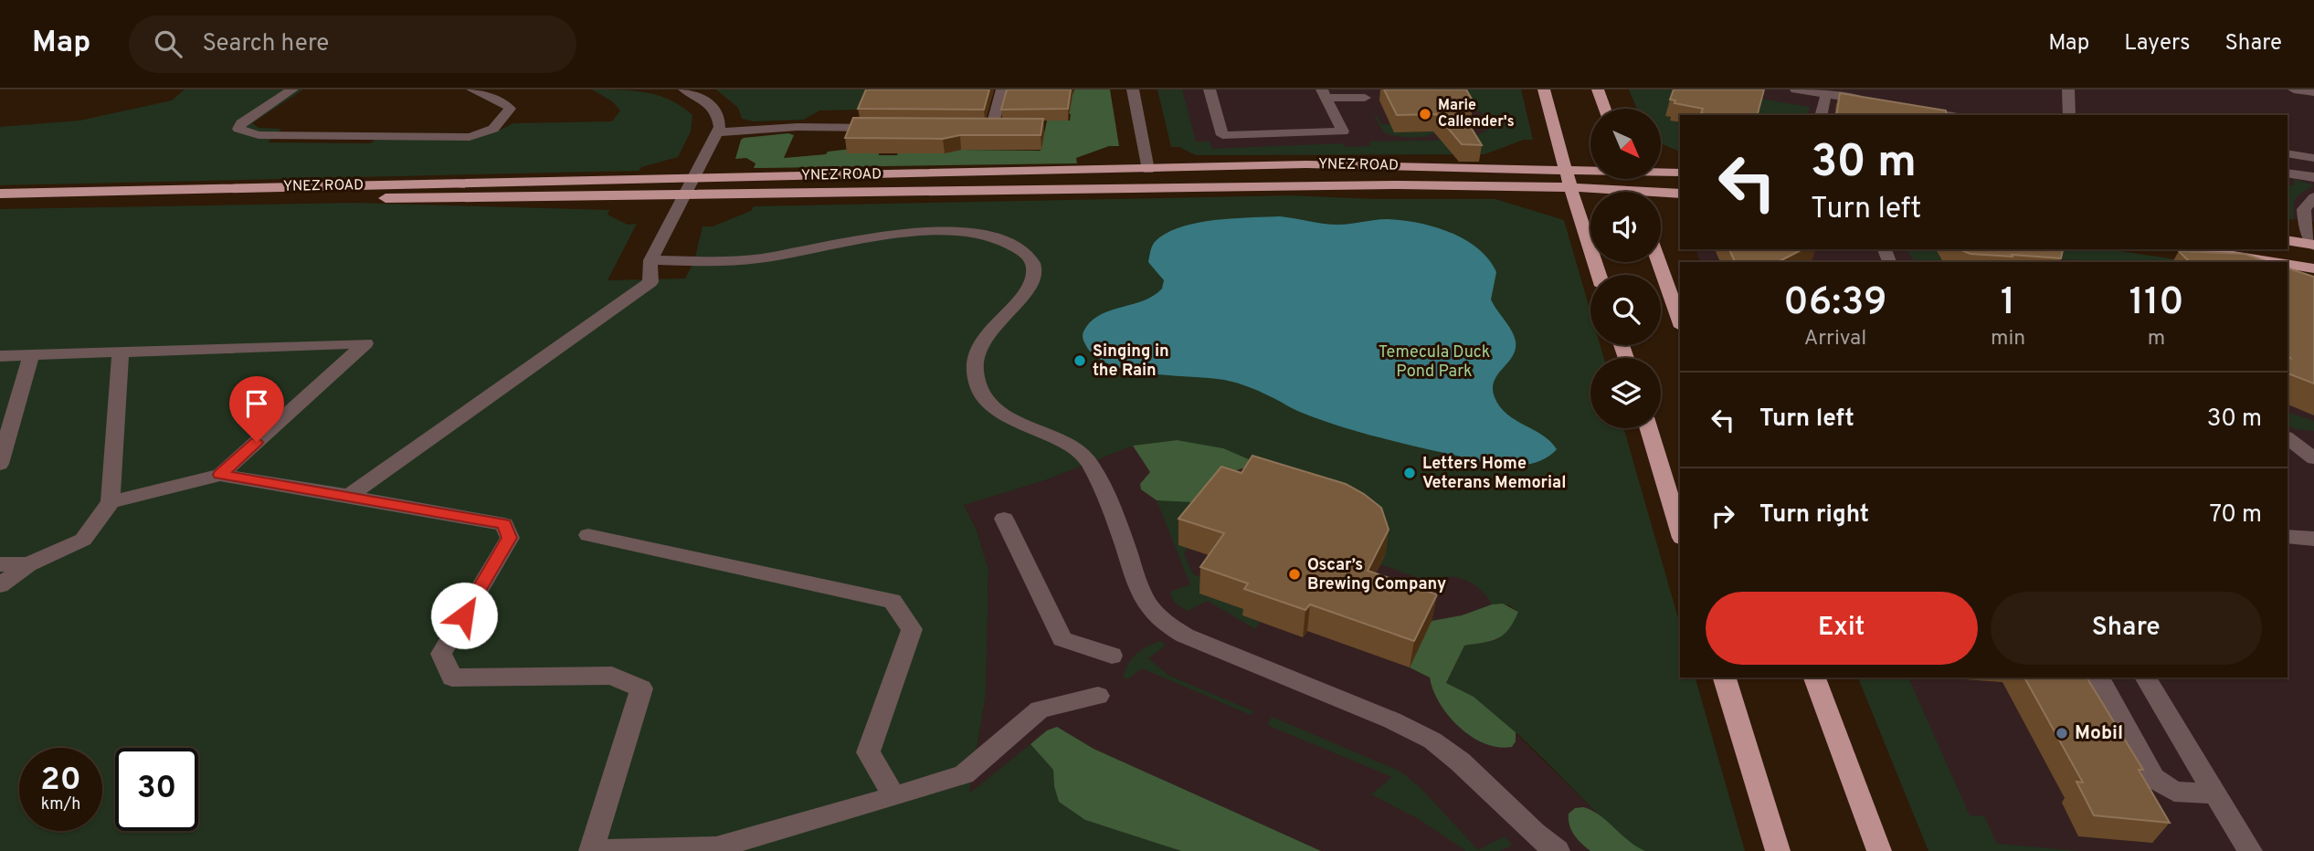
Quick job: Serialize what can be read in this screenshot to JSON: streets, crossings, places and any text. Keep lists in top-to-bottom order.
{
  "streets": {
    "main road": ["YNEZ ROAD"]
  },
  "parks": ["Temecula Duck Pond Park"],
  "places": [
    "Marie Callender's",
    "Singing in the Rain",
    "Letters Home Veterans Memorial",
    "Oscar’s Brewing Company",
    "Mobil"
  ],
  "north": "bottom right",
  "page": {
    "header": "Map",
    "search": "Search here",
    "nav": ["Map", "Layers", "Share"],
    "turn": ["30 m", "Turn left"],
    "eta": [
      "06:39",
      "Arrival",
      "1",
      "min",
      "110",
      "m"
    ],
    "list": [
      {
        "name": "Turn left",
        "value": "30 m"
      },
      {
        "name": "Turn right",
        "value": "70 m"
      }
    ],
    "buttons": ["Exit", "Share"],
    "speed": "20 km/h",
    "limit": "30"
  }
}
